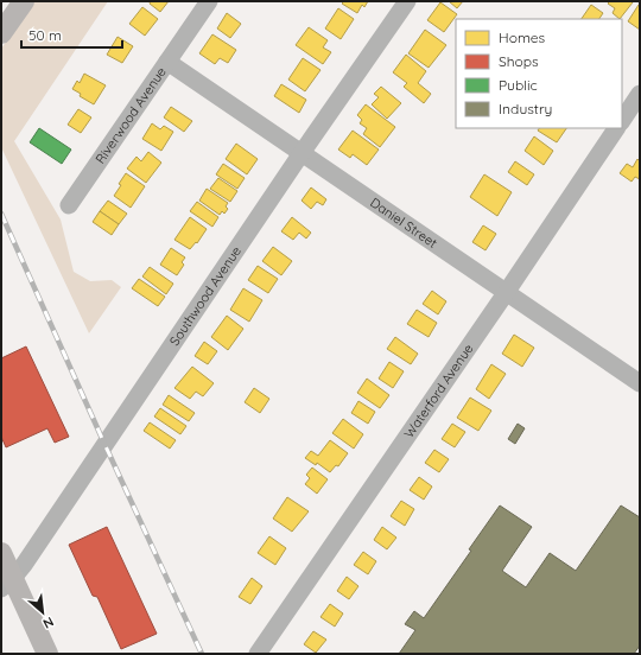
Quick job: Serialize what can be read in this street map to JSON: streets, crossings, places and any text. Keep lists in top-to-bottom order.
{
  "streets": {
    "street": [
      "Riverwood Avenue",
      "Daniel Street",
      "Southwood Avenue",
      "Waterford Avenue"
    ]
  },
  "crossings": [
    ["Riverwood Avenue", "Daniel Street"],
    ["Daniel Street", "Southwood Avenue"],
    ["Daniel Street", "Waterford Avenue"]
  ],
  "legend": [
    "Homes",
    "Shops",
    "Public",
    "Industry"
  ],
  "scale_bar": "50 m",
  "north": "bottom right"
}
